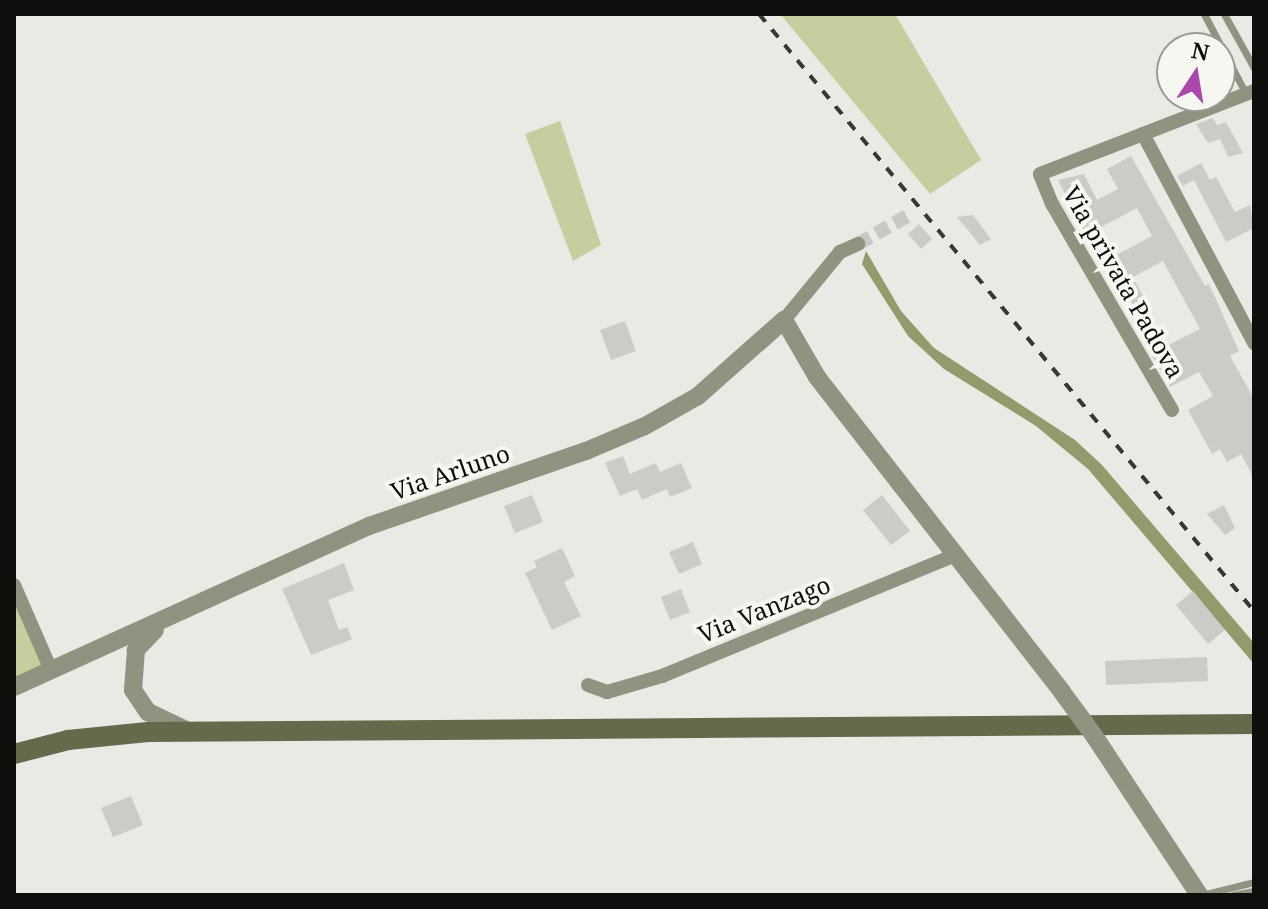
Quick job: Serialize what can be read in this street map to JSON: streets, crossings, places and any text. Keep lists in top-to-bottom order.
{
  "streets": {
    "street": ["Via privata Padova", "Via Arluno", "Via Vanzago"]
  },
  "north": "top"
}
